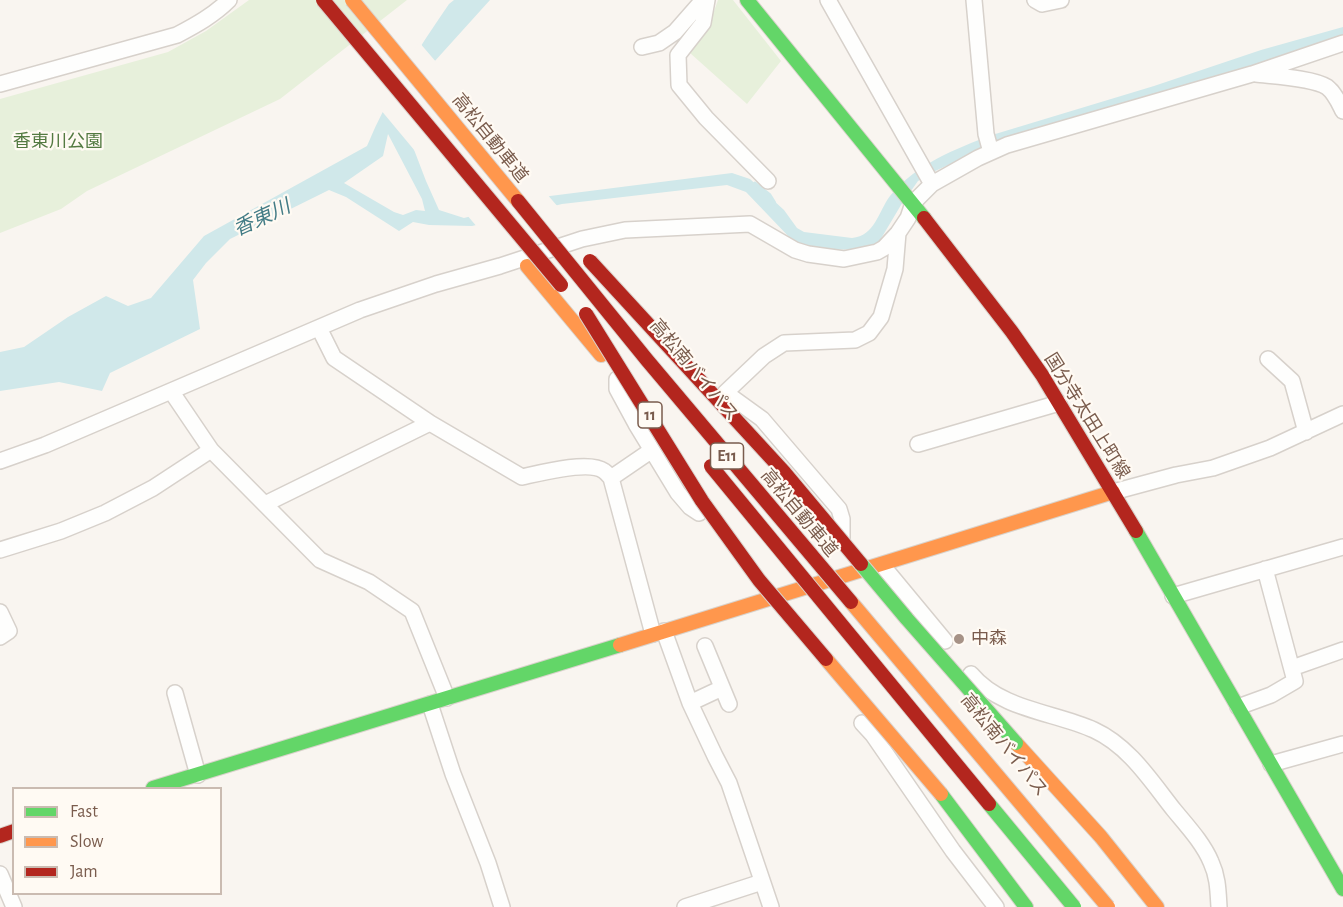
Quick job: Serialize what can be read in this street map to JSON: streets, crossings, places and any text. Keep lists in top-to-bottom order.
{
  "streets": {
    "main road": [
      "高松自動車道",
      "高松南バイパス",
      "11",
      "国分寺太田上町線",
      "E11"
    ]
  },
  "crossings": [
    ["高松自動車道", "高松南バイパス"]
  ],
  "water": ["香東川"],
  "parks": ["香東川公園"],
  "places": ["中森"],
  "legend": ["Fast", "Slow", "Jam"]
}
